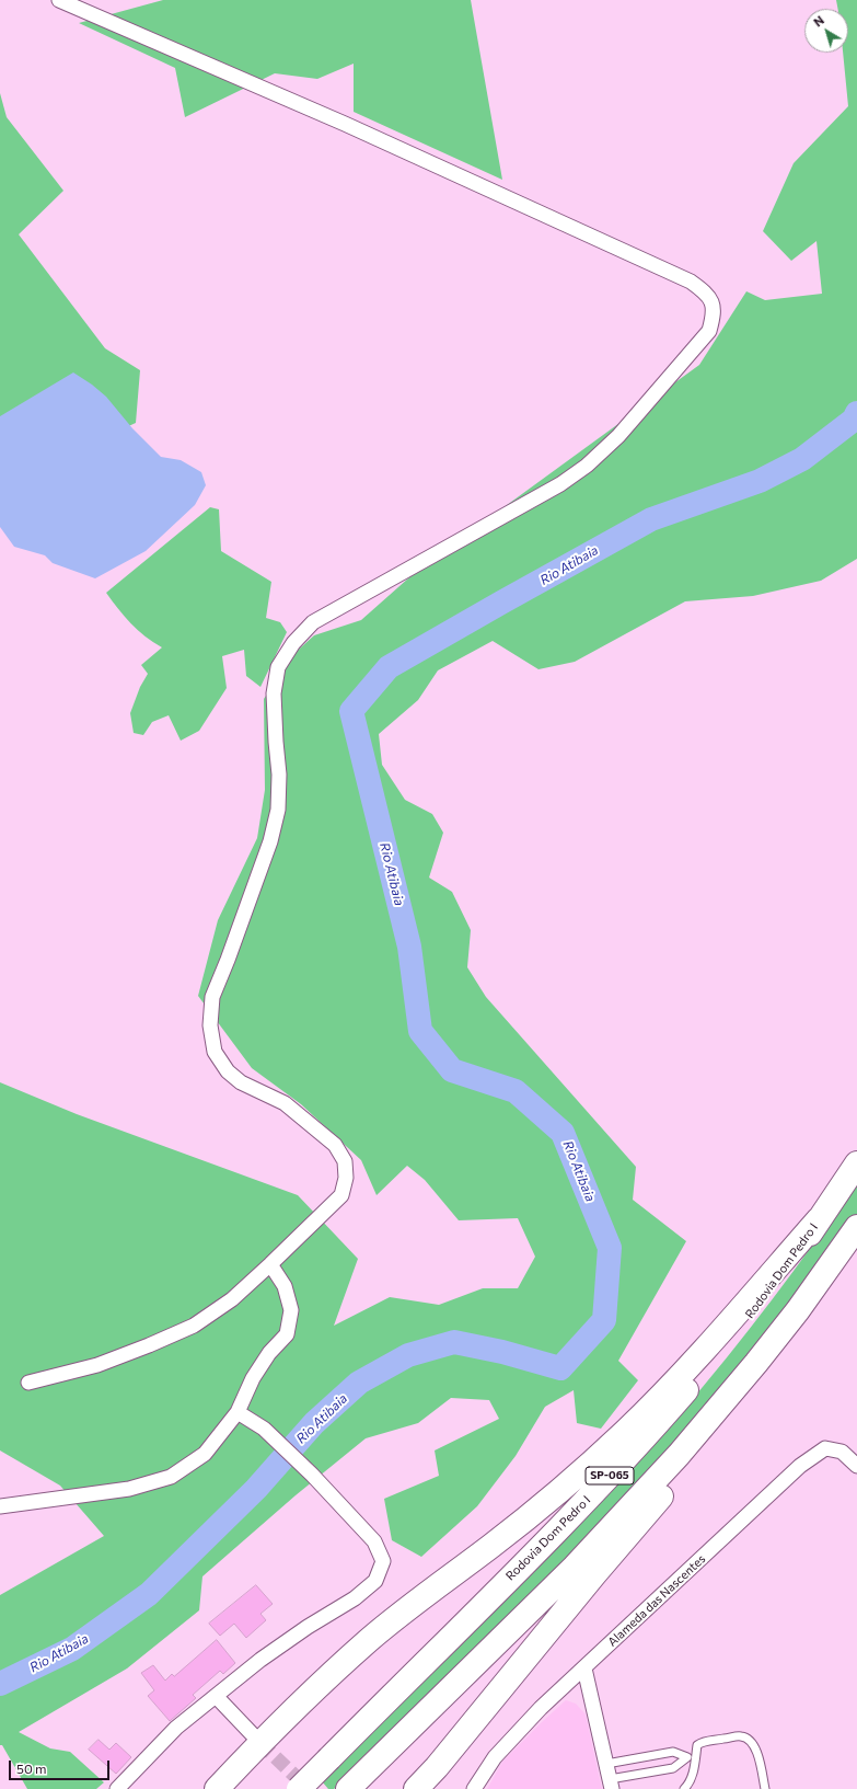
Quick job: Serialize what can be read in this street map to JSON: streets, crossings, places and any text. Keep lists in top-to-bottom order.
{
  "streets": {
    "highway": ["Rodovia Dom Pedro I", "SP-065"],
    "street": ["Alameda das Nascentes"]
  },
  "water": ["Rio Atibaia"],
  "scale_bar": "50 m",
  "north": "top left"
}
